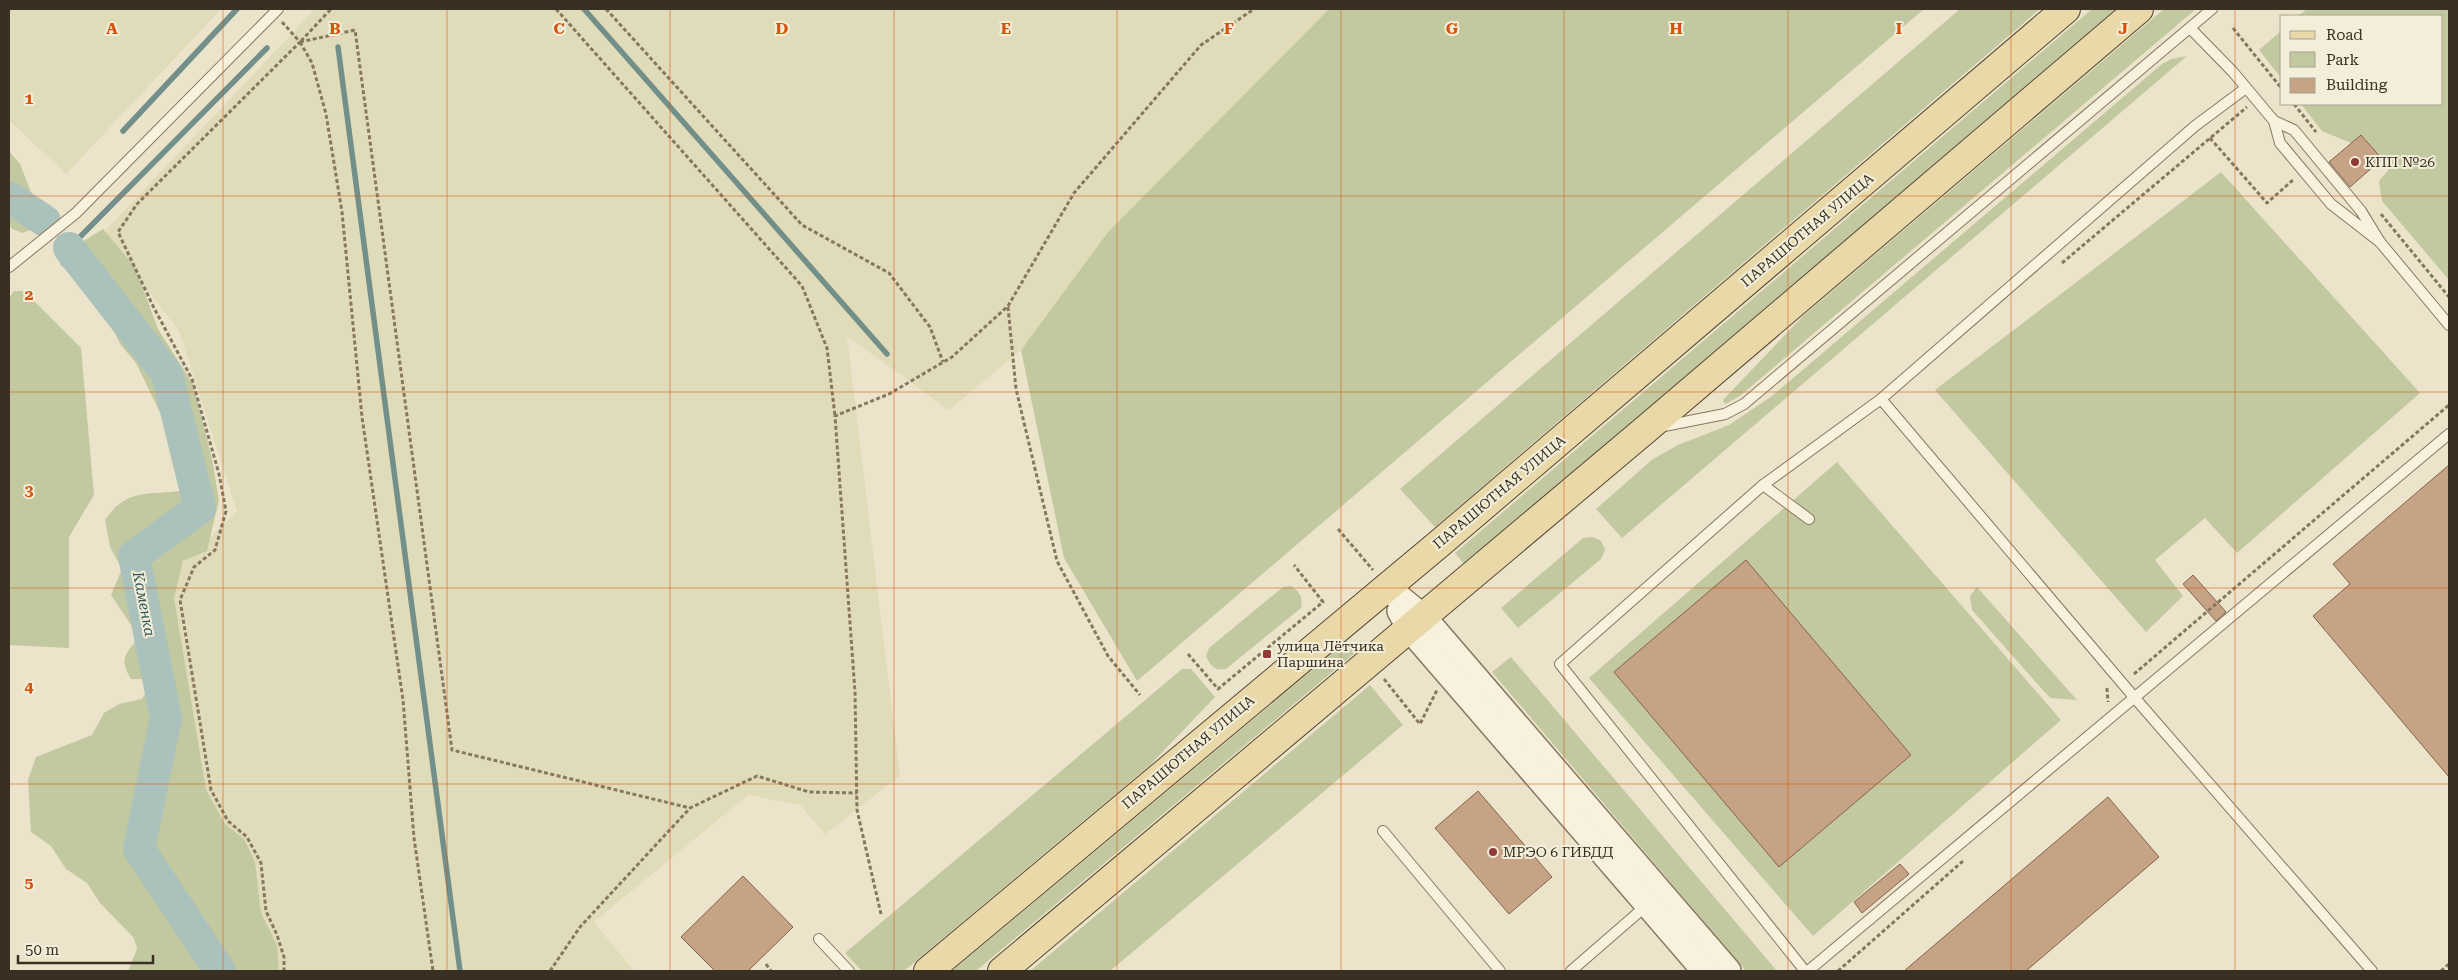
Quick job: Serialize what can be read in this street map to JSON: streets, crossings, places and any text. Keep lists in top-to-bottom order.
{
  "streets": {
    "main road": ["ПАРАШЮТНАЯ УЛИЦА"]
  },
  "water": ["Каменка"],
  "places": {
    "other": ["КПП №26", "МРЭО 6 ГИБДД"],
    "transit": ["улица Лётчика Паршина"]
  },
  "legend": ["Road", "Park", "Building"],
  "scale_bar": "50 m",
  "grid": {
    "columns": [
      "A",
      "B",
      "C",
      "D",
      "E",
      "F",
      "G",
      "H",
      "I",
      "J"
    ],
    "rows": [
      "1",
      "2",
      "3",
      "4",
      "5"
    ]
  }
}
